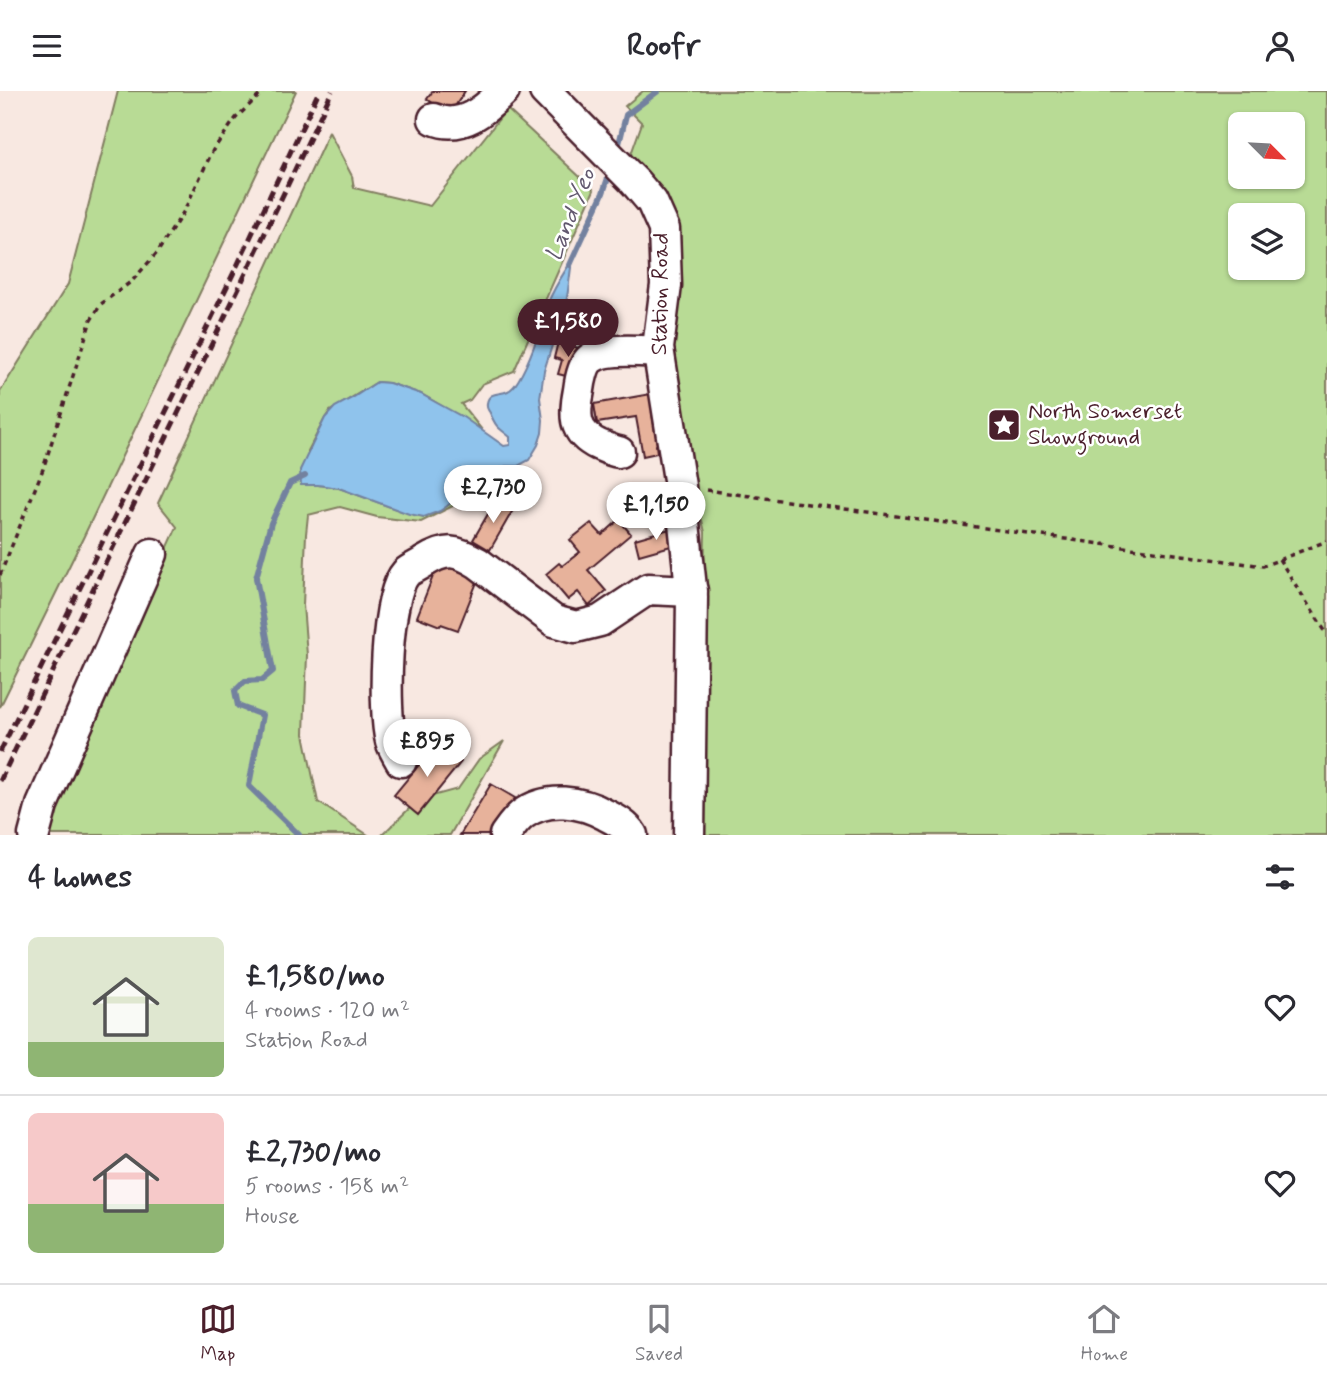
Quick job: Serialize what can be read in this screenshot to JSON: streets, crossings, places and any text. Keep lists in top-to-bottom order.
{
  "streets": {
    "street": ["Station Road"]
  },
  "water": ["Land Yeo"],
  "places": {
    "place": ["North Somerset Showground"]
  },
  "north": "bottom right",
  "page": {
    "header": "Roofr",
    "price": [
      "£1,580",
      "£2,730",
      "£1,150",
      "£895"
    ],
    "heading": "4 homes",
    "list": [
      {
        "name": "£1,580/mo",
        "note": "4 rooms · 120 m² · Station Road"
      },
      {
        "name": "£2,730/mo",
        "note": "5 rooms · 158 m² · House"
      }
    ],
    "tabs": ["Map", "Saved", "Home"]
  }
}
